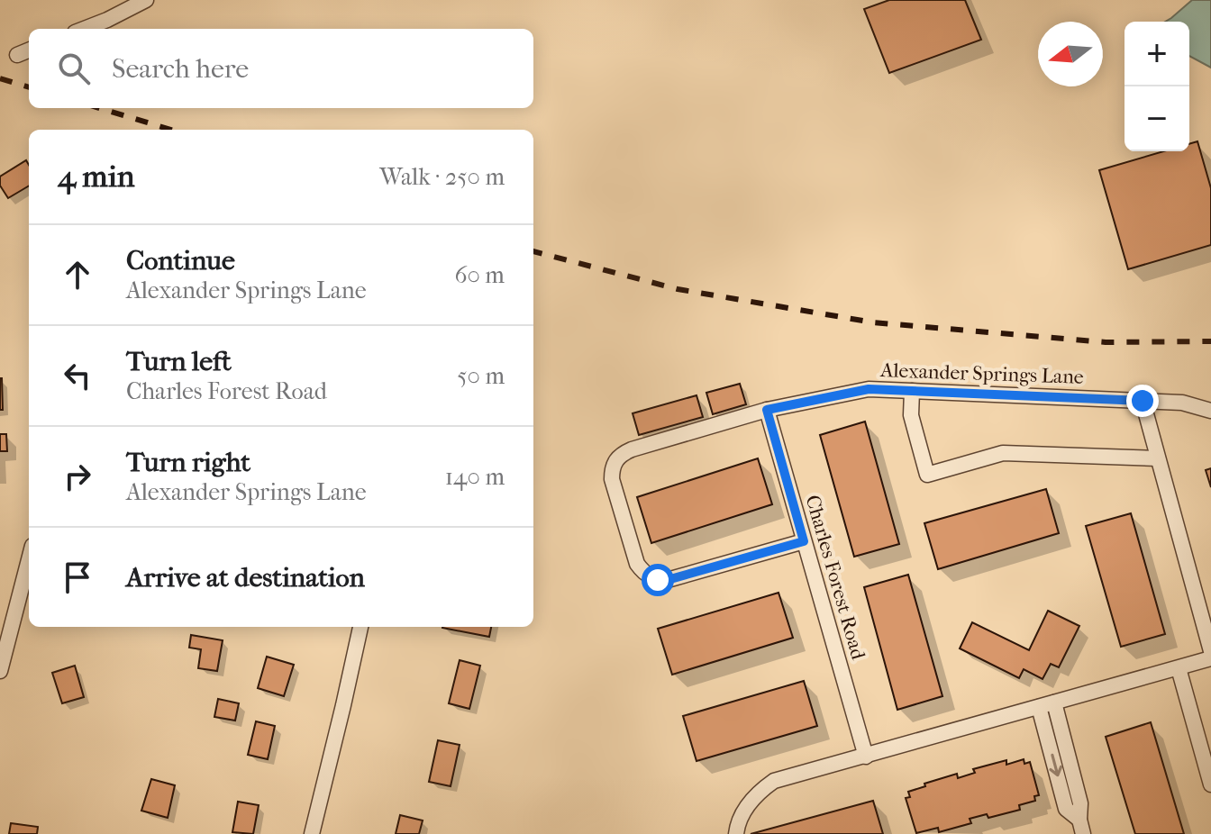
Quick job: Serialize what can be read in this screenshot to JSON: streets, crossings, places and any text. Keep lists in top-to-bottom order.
{
  "streets": {
    "street": ["Alexander Springs Lane", "Charles Forest Road"]
  },
  "crossings": [
    ["Alexander Springs Lane", "Charles Forest Road"]
  ],
  "north": "left",
  "page": {
    "map_buttons": ["+", "−"],
    "search": "Search here",
    "heading": ["4 min", "Walk · 250 m"],
    "list": [
      ["Continue", "Alexander Springs Lane", "60 m"],
      ["Turn left", "Charles Forest Road", "50 m"],
      ["Turn right", "Alexander Springs Lane", "140 m"],
      "Arrive at destination"
    ]
  }
}
